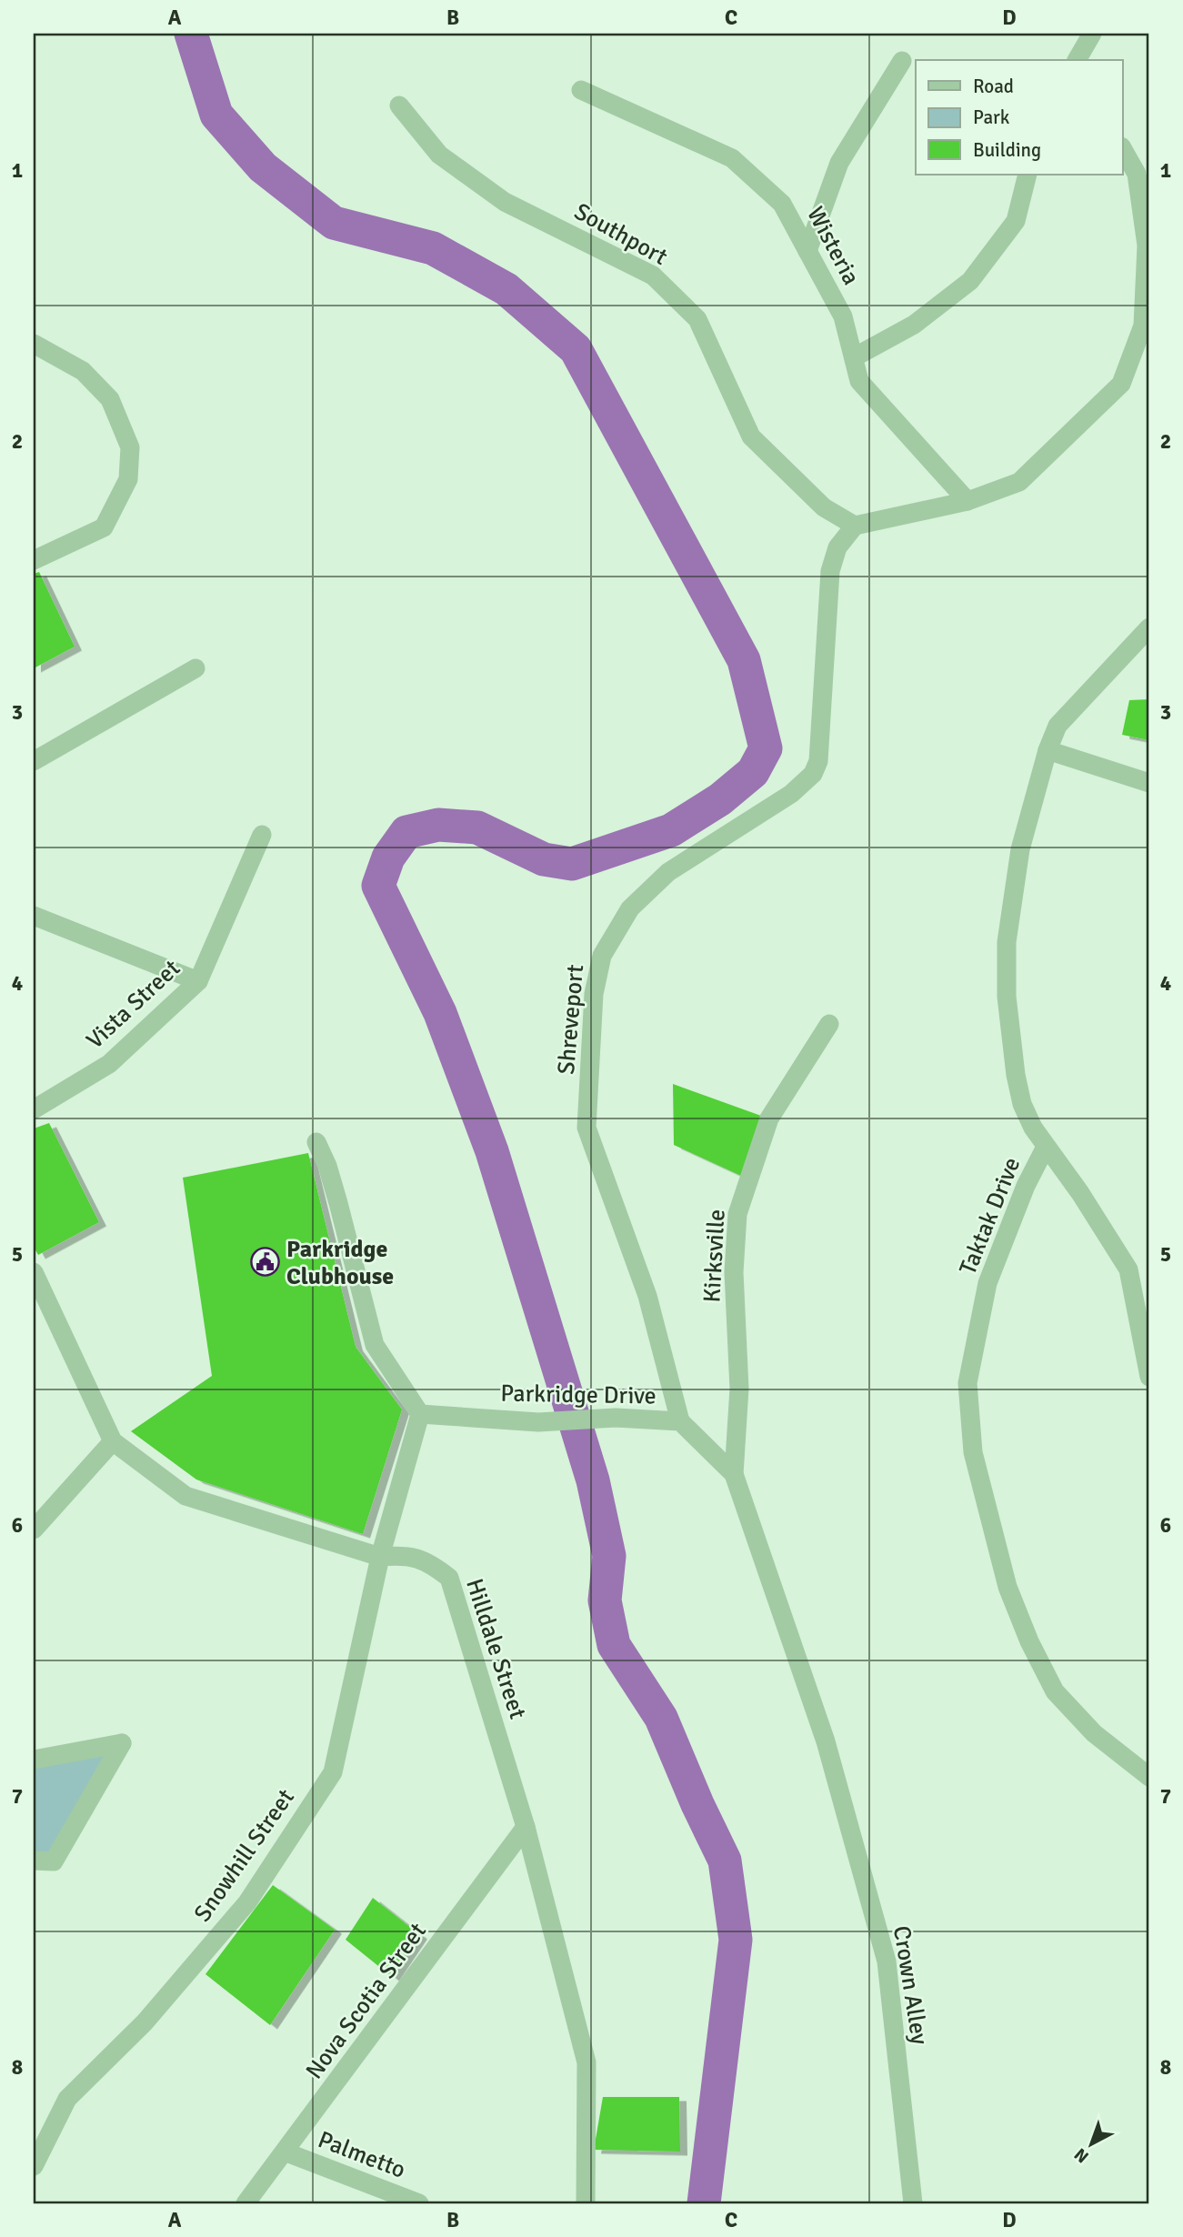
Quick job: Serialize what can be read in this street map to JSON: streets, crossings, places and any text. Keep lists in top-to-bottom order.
{
  "streets": {
    "street": [
      "Southport",
      "Wisteria",
      "Vista Street",
      "Shreveport",
      "Taktak Drive",
      "Kirksville",
      "Parkridge Drive",
      "Hilldale Street",
      "Snowhill Street",
      "Crown Alley",
      "Nova Scotia Street",
      "Palmetto"
    ]
  },
  "crossings": [
    ["Southport", "Shreveport"],
    ["Shreveport", "Parkridge Drive"],
    ["Kirksville", "Parkridge Drive"],
    ["Parkridge Drive", "Crown Alley"],
    ["Hilldale Street", "Snowhill Street"],
    ["Hilldale Street", "Nova Scotia Street"],
    ["Nova Scotia Street", "Palmetto"]
  ],
  "places": {
    "public building": ["Parkridge Clubhouse"]
  },
  "legend": ["Road", "Park", "Building"],
  "north": "bottom left",
  "grid": {
    "columns": [
      "A",
      "B",
      "C",
      "D"
    ],
    "rows": [
      "1",
      "2",
      "3",
      "4",
      "5",
      "6",
      "7",
      "8"
    ]
  }
}
